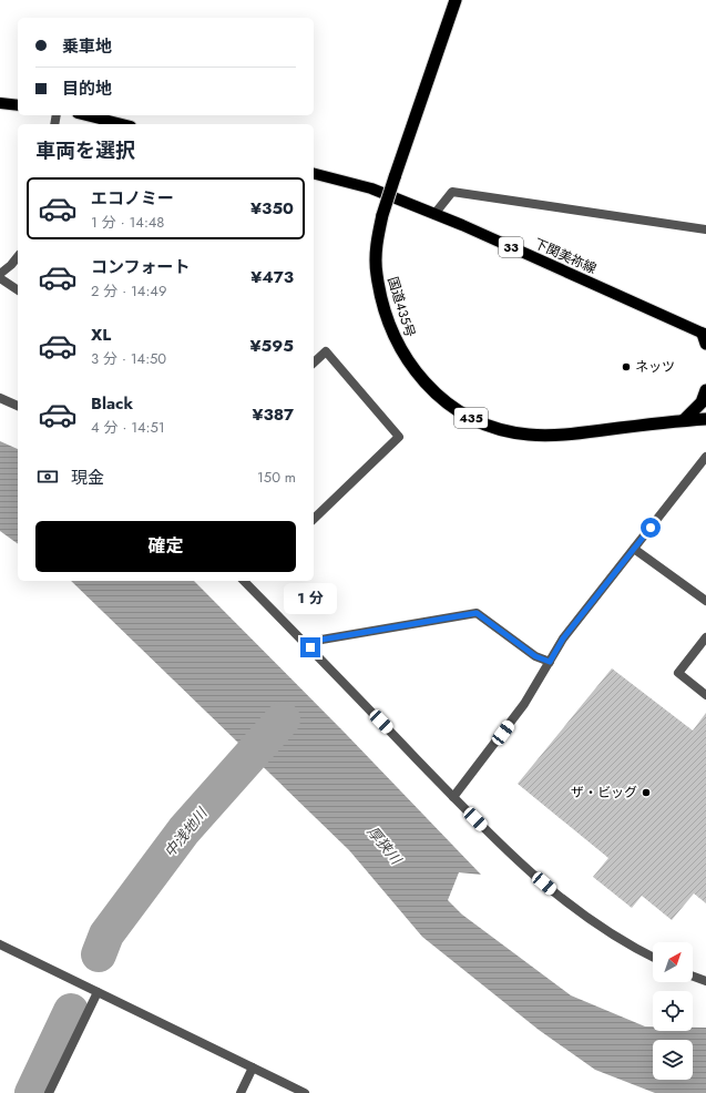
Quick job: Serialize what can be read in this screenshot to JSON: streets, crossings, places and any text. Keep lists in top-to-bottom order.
{
  "streets": {
    "highway": ["国道435号", "435"],
    "main road": ["33", "下関美祢線"]
  },
  "water": ["中浅地川", "厚狭川"],
  "places": ["ネッツ", "ザ・ビッグ"],
  "north": "top right",
  "page": {
    "banner": ["乗車地", "目的地"],
    "heading": "車両を選択",
    "list": [
      {
        "name": "エコノミー",
        "note": "1 分 · 14:48",
        "value": "¥350"
      },
      {
        "name": "コンフォート",
        "note": "2 分 · 14:49",
        "value": "¥473"
      },
      {
        "name": "XL",
        "note": "3 分 · 14:50",
        "value": "¥595"
      },
      {
        "name": "Black",
        "note": "4 分 · 14:51",
        "value": "¥387"
      }
    ],
    "pay": ["現金", "150 m"],
    "buttons": "確定",
    "bubble": "1 分"
  }
}
